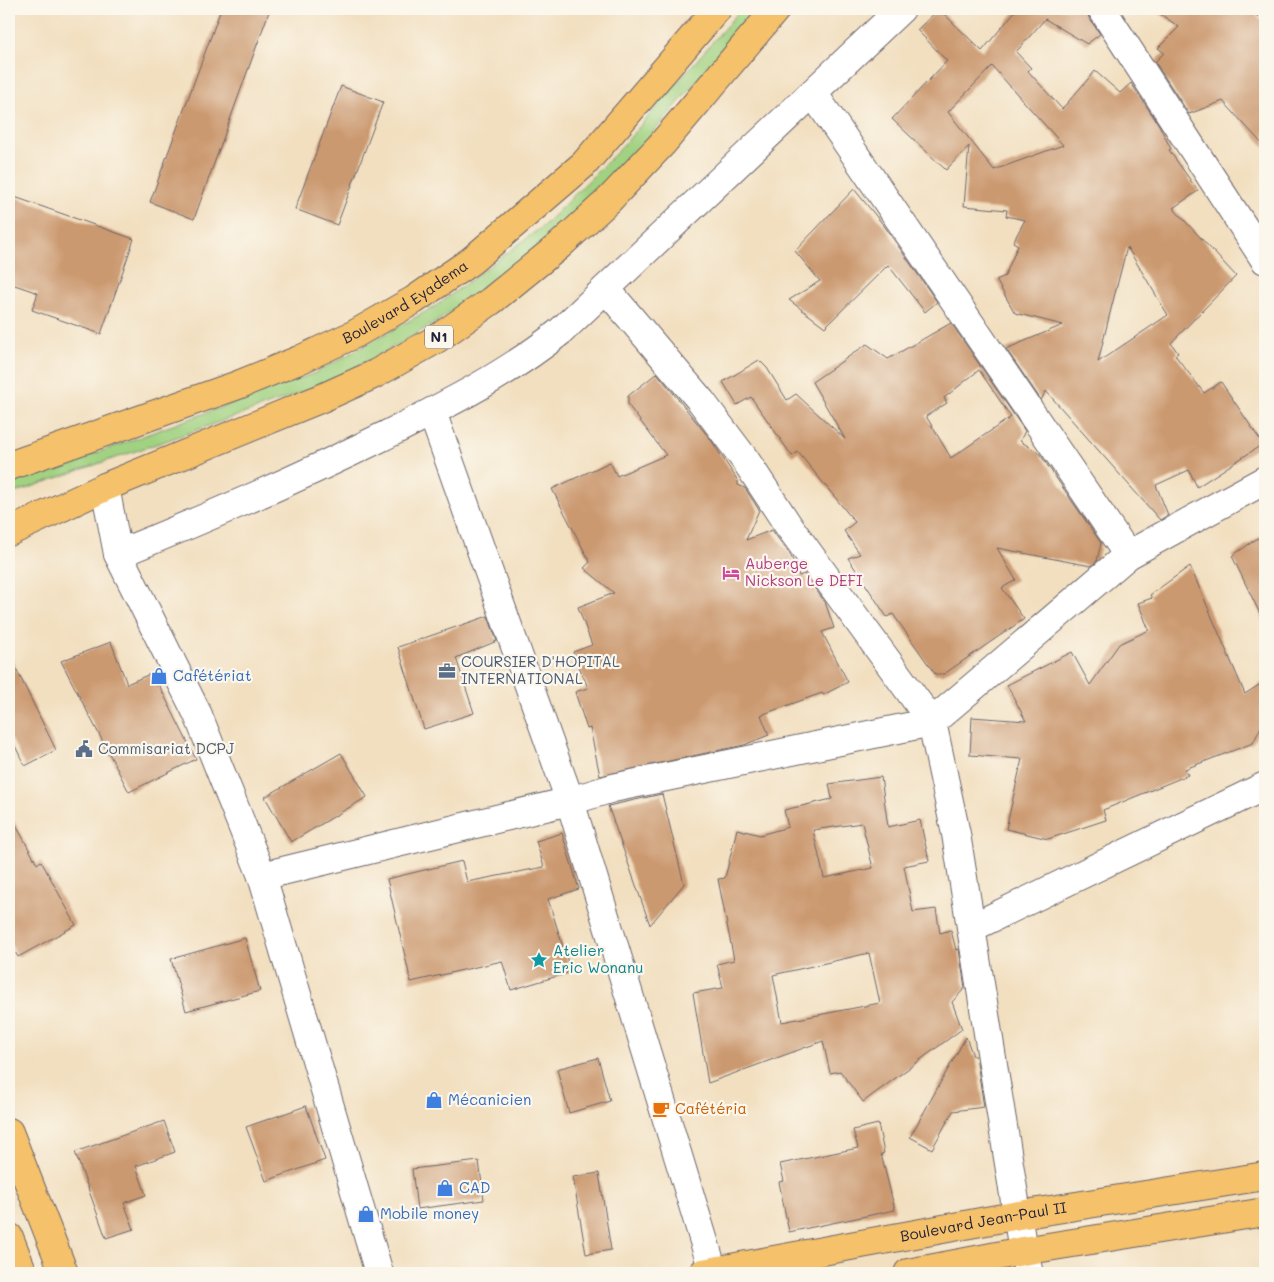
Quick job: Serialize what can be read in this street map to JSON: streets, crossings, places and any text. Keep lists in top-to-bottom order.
{
  "streets": {
    "main road": ["Boulevard Eyadema", "N1", "Boulevard Jean-Paul II"]
  },
  "places": {
    "hotel": ["Auberge Nickson Le DEFI"],
    "office": ["COURSIER D'HOPITAL INTERNATIONAL"],
    "shop": [
      "Cafétériat",
      "Mécanicien",
      "CAD",
      "Mobile money"
    ],
    "public building": ["Commisariat DCPJ"],
    "place": ["Atelier Eric Wonanu"],
    "cafe": ["Cafétéria"]
  }
}
